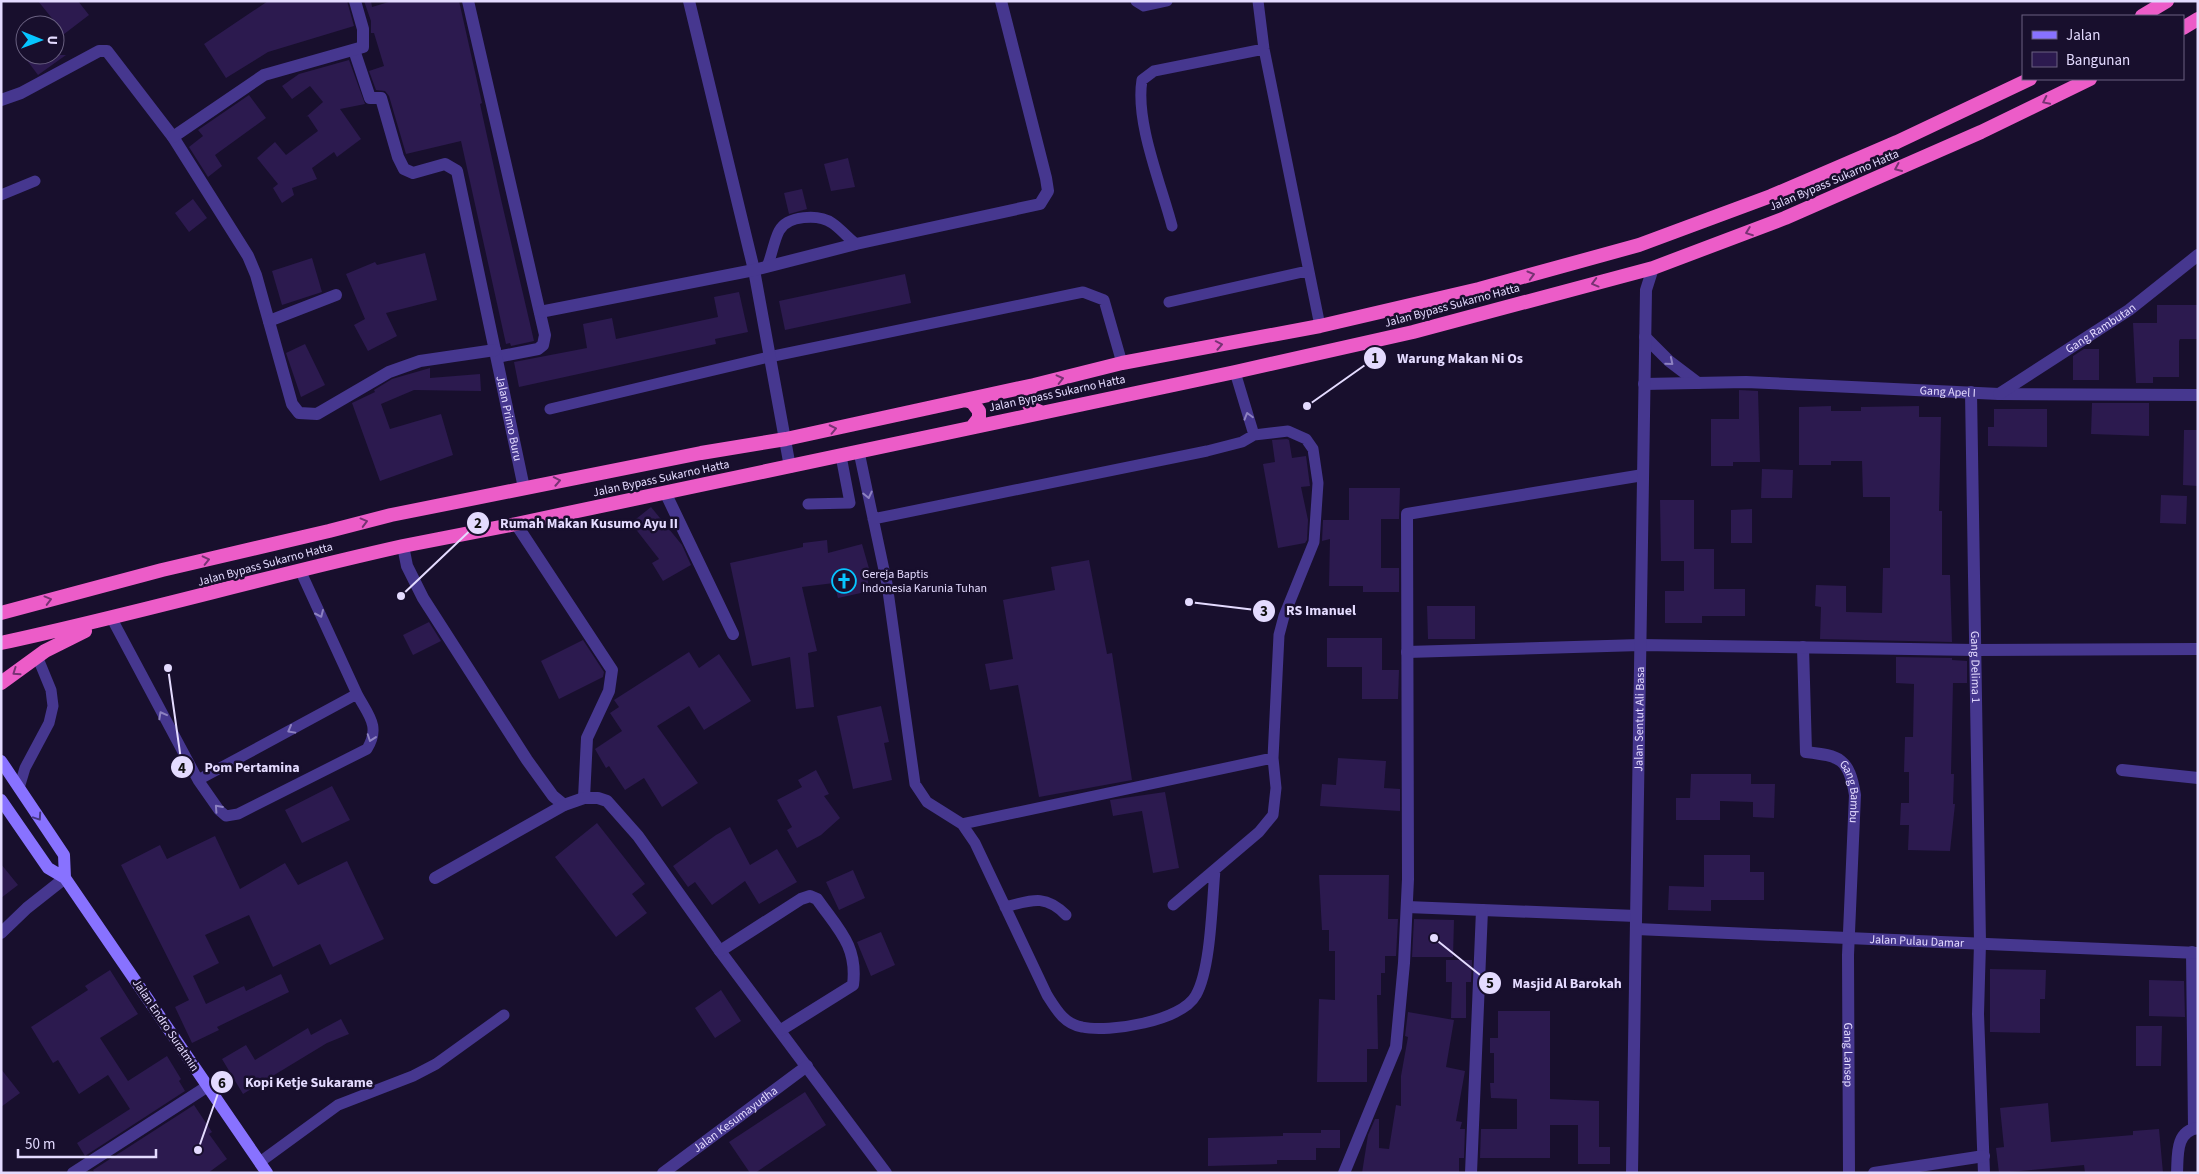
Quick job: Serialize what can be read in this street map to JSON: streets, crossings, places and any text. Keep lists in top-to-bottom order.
{
  "streets": {
    "highway": ["Jalan Bypass Sukarno Hatta"],
    "main road": ["Jalan Endro Suratmin"],
    "street": [
      "Gang Rambutan",
      "Gang Apel I",
      "Jalan Primo Buru",
      "Gang Delima 1",
      "Jalan Sentut Ali Basa",
      "Gang Bambu",
      "Jalan Pulau Damar",
      "Gang Lansep",
      "Jalan Kesumayudha"
    ]
  },
  "crossings": [
    ["Jalan Bypass Sukarno Hatta", "Jalan Primo Buru"],
    ["Jalan Bypass Sukarno Hatta", "Jalan Sentut Ali Basa"],
    ["Gang Rambutan", "Gang Apel I"],
    ["Gang Apel I", "Gang Delima 1"],
    ["Gang Apel I", "Jalan Sentut Ali Basa"],
    ["Gang Delima 1", "Jalan Pulau Damar"],
    ["Jalan Sentut Ali Basa", "Jalan Pulau Damar"],
    ["Gang Bambu", "Jalan Pulau Damar"],
    ["Gang Bambu", "Gang Lansep"],
    ["Jalan Pulau Damar", "Gang Lansep"]
  ],
  "places": {
    "other": [
      "Warung Makan Ni Os",
      "Rumah Makan Kusumo Ayu II",
      "RS Imanuel",
      "Pom Pertamina",
      "Masjid Al Barokah",
      "Kopi Ketje Sukarame"
    ],
    "church": ["Gereja Baptis Indonesia Karunia Tuhan"]
  },
  "legend": ["Jalan", "Bangunan"],
  "scale_bar": "50 m",
  "north": "right"
}
